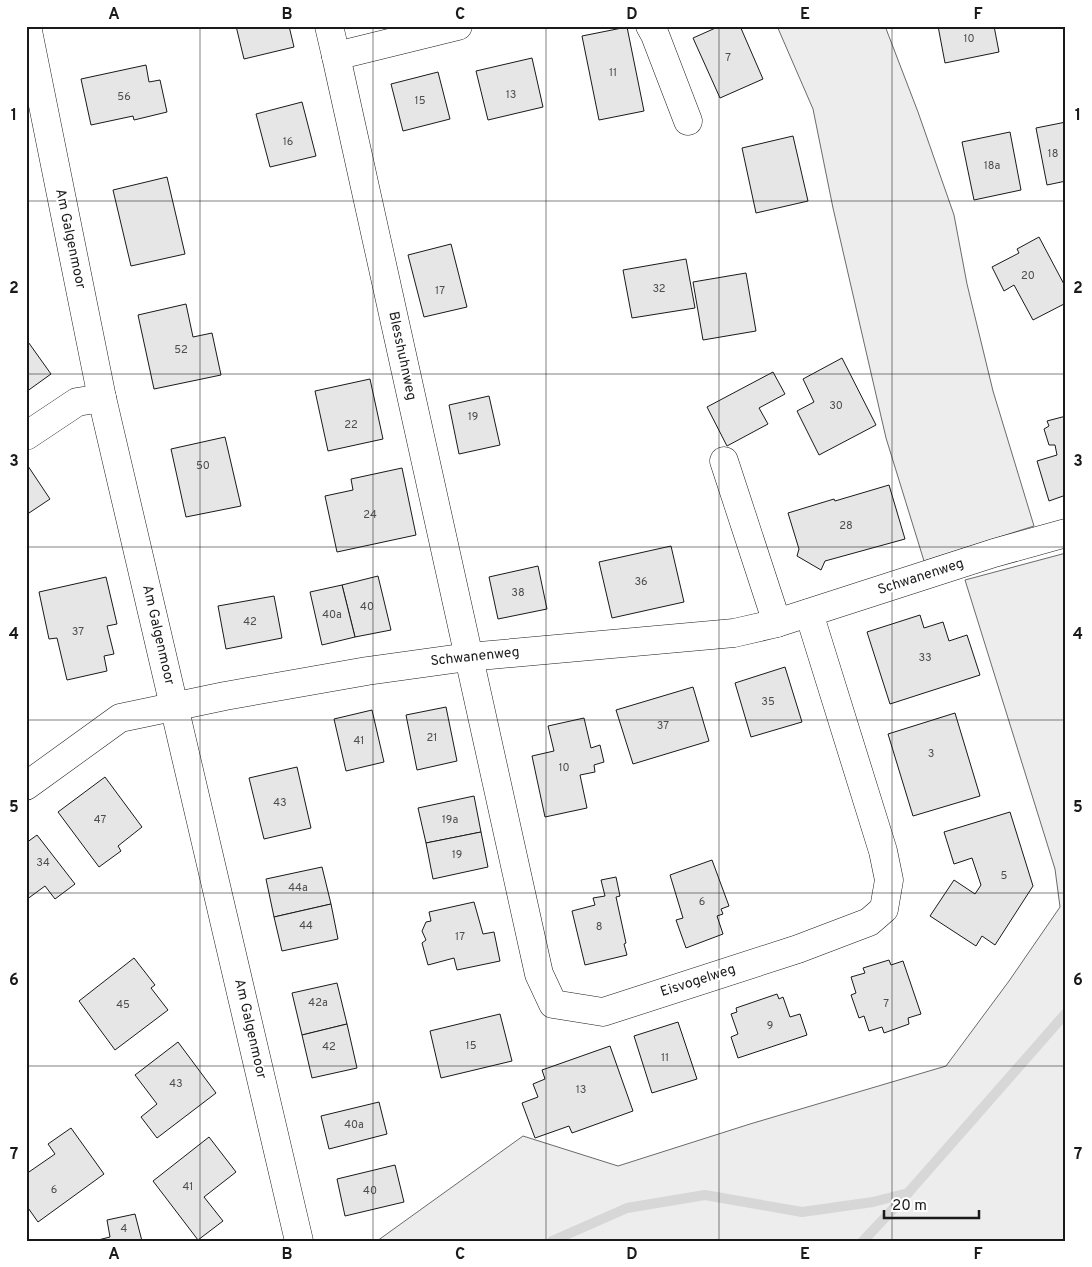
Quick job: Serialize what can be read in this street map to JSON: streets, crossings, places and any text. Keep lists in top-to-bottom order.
{
  "streets": {
    "street": [
      "Am Galgenmoor",
      "Blesshuhnweg",
      "Schwanenweg",
      "Eisvogelweg"
    ]
  },
  "crossings": [
    ["Am Galgenmoor", "Schwanenweg"],
    ["Blesshuhnweg", "Schwanenweg"],
    ["Blesshuhnweg", "Eisvogelweg"],
    ["Schwanenweg", "Eisvogelweg"]
  ],
  "house_numbers": [
    "10",
    "7",
    "11",
    "13",
    "56",
    "15",
    "16",
    "18",
    "18a",
    "20",
    "32",
    "17",
    "52",
    "30",
    "19",
    "22",
    "50",
    "24",
    "28",
    "36",
    "38",
    "40",
    "40a",
    "42",
    "37",
    "33",
    "35",
    "37",
    "21",
    "41",
    "3",
    "10",
    "43",
    "47",
    "19a",
    "19",
    "34",
    "5",
    "44a",
    "6",
    "44",
    "8",
    "17",
    "42a",
    "7",
    "45",
    "9",
    "15",
    "42",
    "11",
    "43",
    "13",
    "40a",
    "41",
    "6",
    "40",
    "4"
  ],
  "scale_bar": "20 m",
  "grid": {
    "columns": [
      "A",
      "B",
      "C",
      "D",
      "E",
      "F"
    ],
    "rows": [
      "1",
      "2",
      "3",
      "4",
      "5",
      "6",
      "7"
    ]
  }
}
